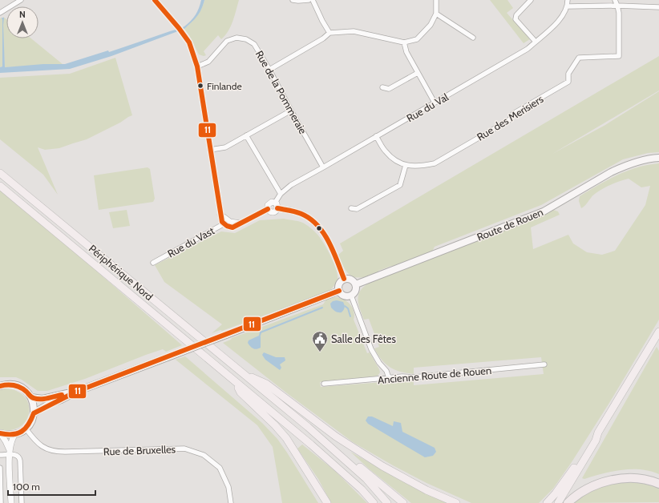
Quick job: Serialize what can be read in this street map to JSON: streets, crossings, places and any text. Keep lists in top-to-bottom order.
{
  "streets": {
    "highway": ["Périphérique Nord"],
    "main road": ["Route de Rouen"],
    "street": [
      "Rue de la Pommeraie",
      "Rue du Val",
      "Rue des Merisiers",
      "Rue du Vast",
      "Ancienne Route de Rouen",
      "Rue de Bruxelles"
    ]
  },
  "crossings": [
    ["Rue de la Pommeraie", "Rue du Val"],
    ["Rue du Val", "Rue des Merisiers"]
  ],
  "places": {
    "other": ["Finlande"],
    "public building": ["Salle des Fêtes"]
  },
  "lines": ["transit line 11"],
  "scale_bar": "100 m",
  "north": "top"
}
